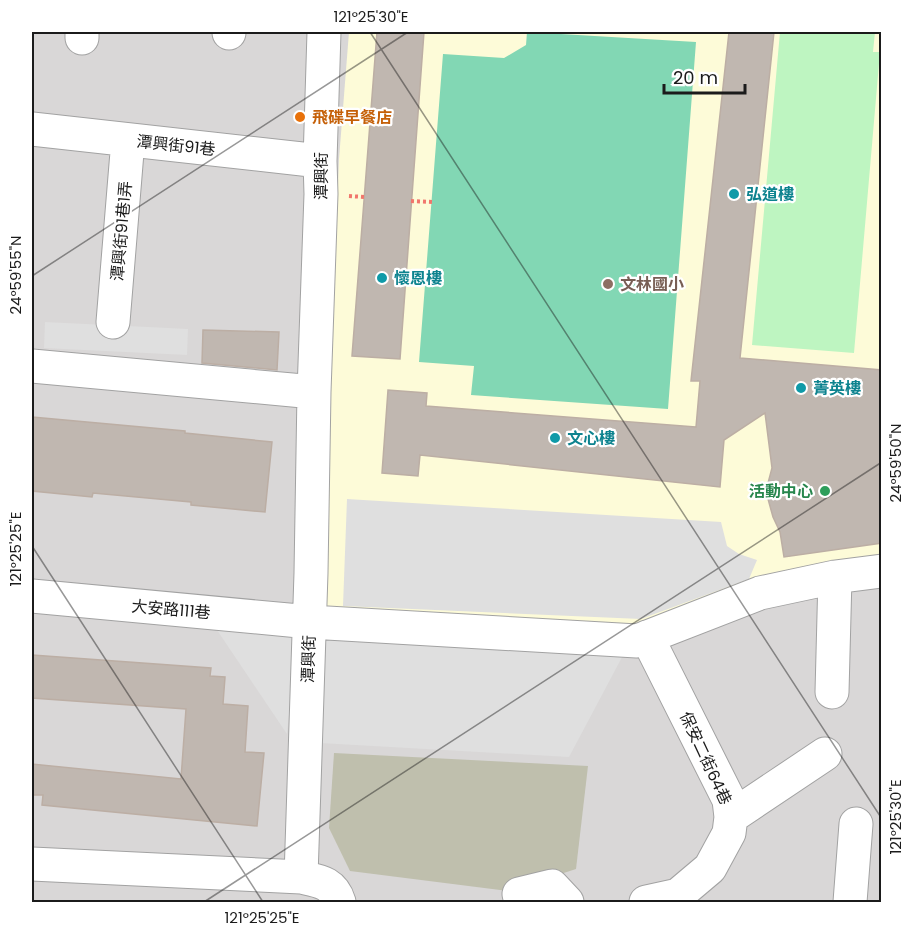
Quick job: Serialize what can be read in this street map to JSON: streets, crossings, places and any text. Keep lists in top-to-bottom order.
{
  "streets": {
    "street": [
      "潭興街91巷",
      "潭興街",
      "潭興街91巷1弄",
      "大安路111巷",
      "保安二街64巷"
    ]
  },
  "crossings": [
    ["潭興街91巷", "潭興街"],
    ["潭興街91巷", "潭興街91巷1弄"],
    ["潭興街", "大安路111巷"],
    ["大安路111巷", "保安二街64巷"]
  ],
  "places": [
    "飛碟早餐店",
    "弘道樓",
    "懷恩樓",
    "文林國小",
    "菁英樓",
    "文心樓",
    "活動中心"
  ],
  "scale_bar": "20 m",
  "coordinates": [
    "121°25'30\"E",
    "24°59'55\"N",
    "24°59'50\"N",
    "121°25'25\"E"
  ]
}
